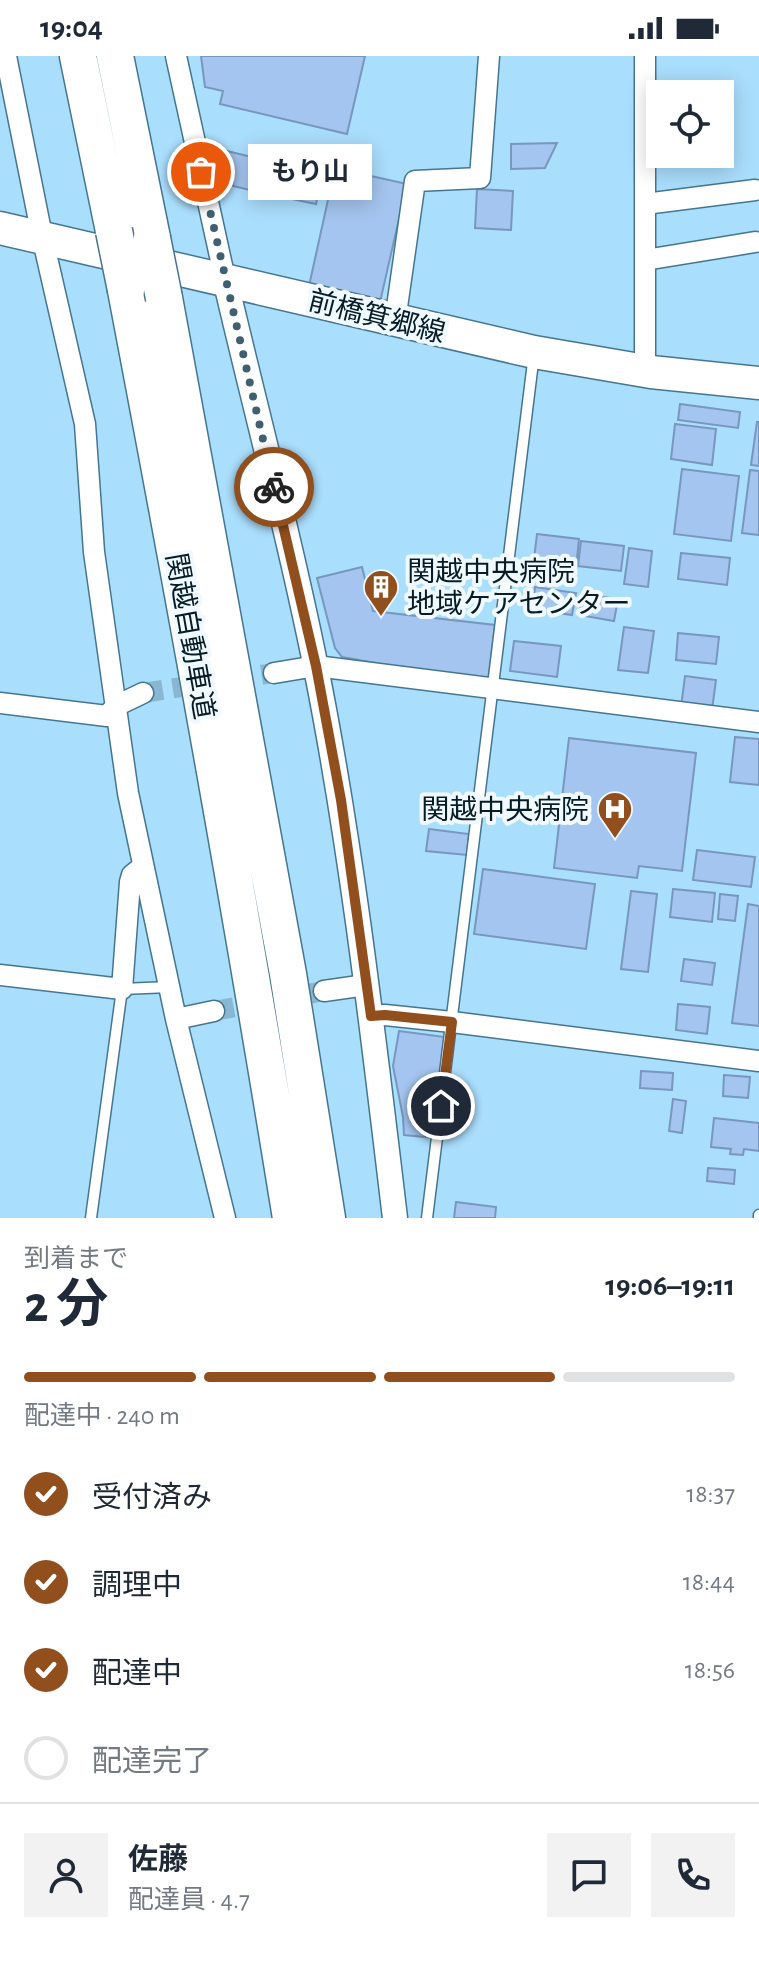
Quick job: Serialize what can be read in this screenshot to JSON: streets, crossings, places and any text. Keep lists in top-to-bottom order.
{
  "streets": {
    "highway": ["関越自動車道"],
    "main road": ["前橋箕郷線"]
  },
  "places": {
    "other": ["もり山"],
    "building": ["関越中央病院 地域ケアセンター"],
    "hospital": ["関越中央病院"]
  },
  "page": {
    "status": "19:04",
    "bubble": "もり山",
    "heading": ["2 分", "到着まで", "19:06–19:11"],
    "panel": ["佐藤", "配達員 · 4.7"],
    "bar": "配達中 · 240 m",
    "list": [
      ["受付済み", "18:37"],
      ["調理中", "18:44"],
      ["配達中", "18:56"],
      "配達完了"
    ]
  }
}
